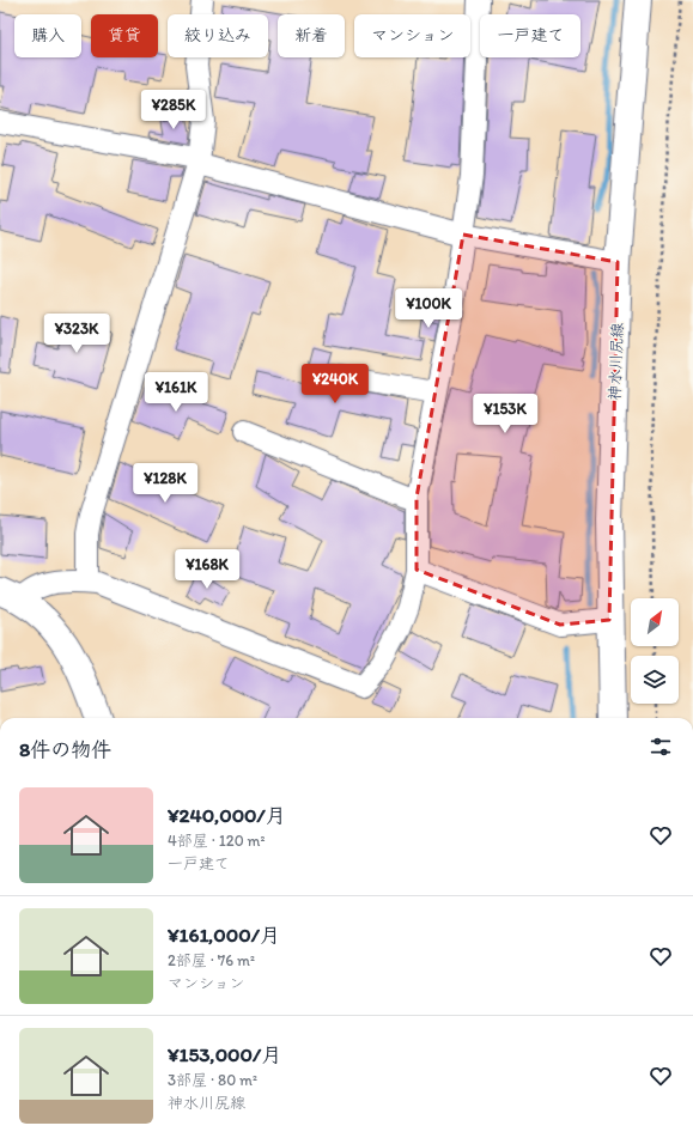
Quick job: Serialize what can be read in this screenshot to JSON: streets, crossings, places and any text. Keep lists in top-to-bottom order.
{
  "streets": {
    "main road": ["神水川尻線"]
  },
  "north": "top right",
  "page": {
    "chip": [
      "購入",
      "賃貸",
      "絞り込み",
      "新着",
      "マンション",
      "一戸建て"
    ],
    "price": [
      "¥285K",
      "¥100K",
      "¥323K",
      "¥240K",
      "¥161K",
      "¥153K",
      "¥128K",
      "¥168K"
    ],
    "heading": "8件の物件",
    "list": [
      {
        "name": "¥240,000/月",
        "note": "4部屋 · 120 m² · 一戸建て"
      },
      {
        "name": "¥161,000/月",
        "note": "2部屋 · 76 m² · マンション"
      },
      {
        "name": "¥153,000/月",
        "note": "3部屋 · 80 m² · 神水川尻線"
      }
    ]
  }
}
